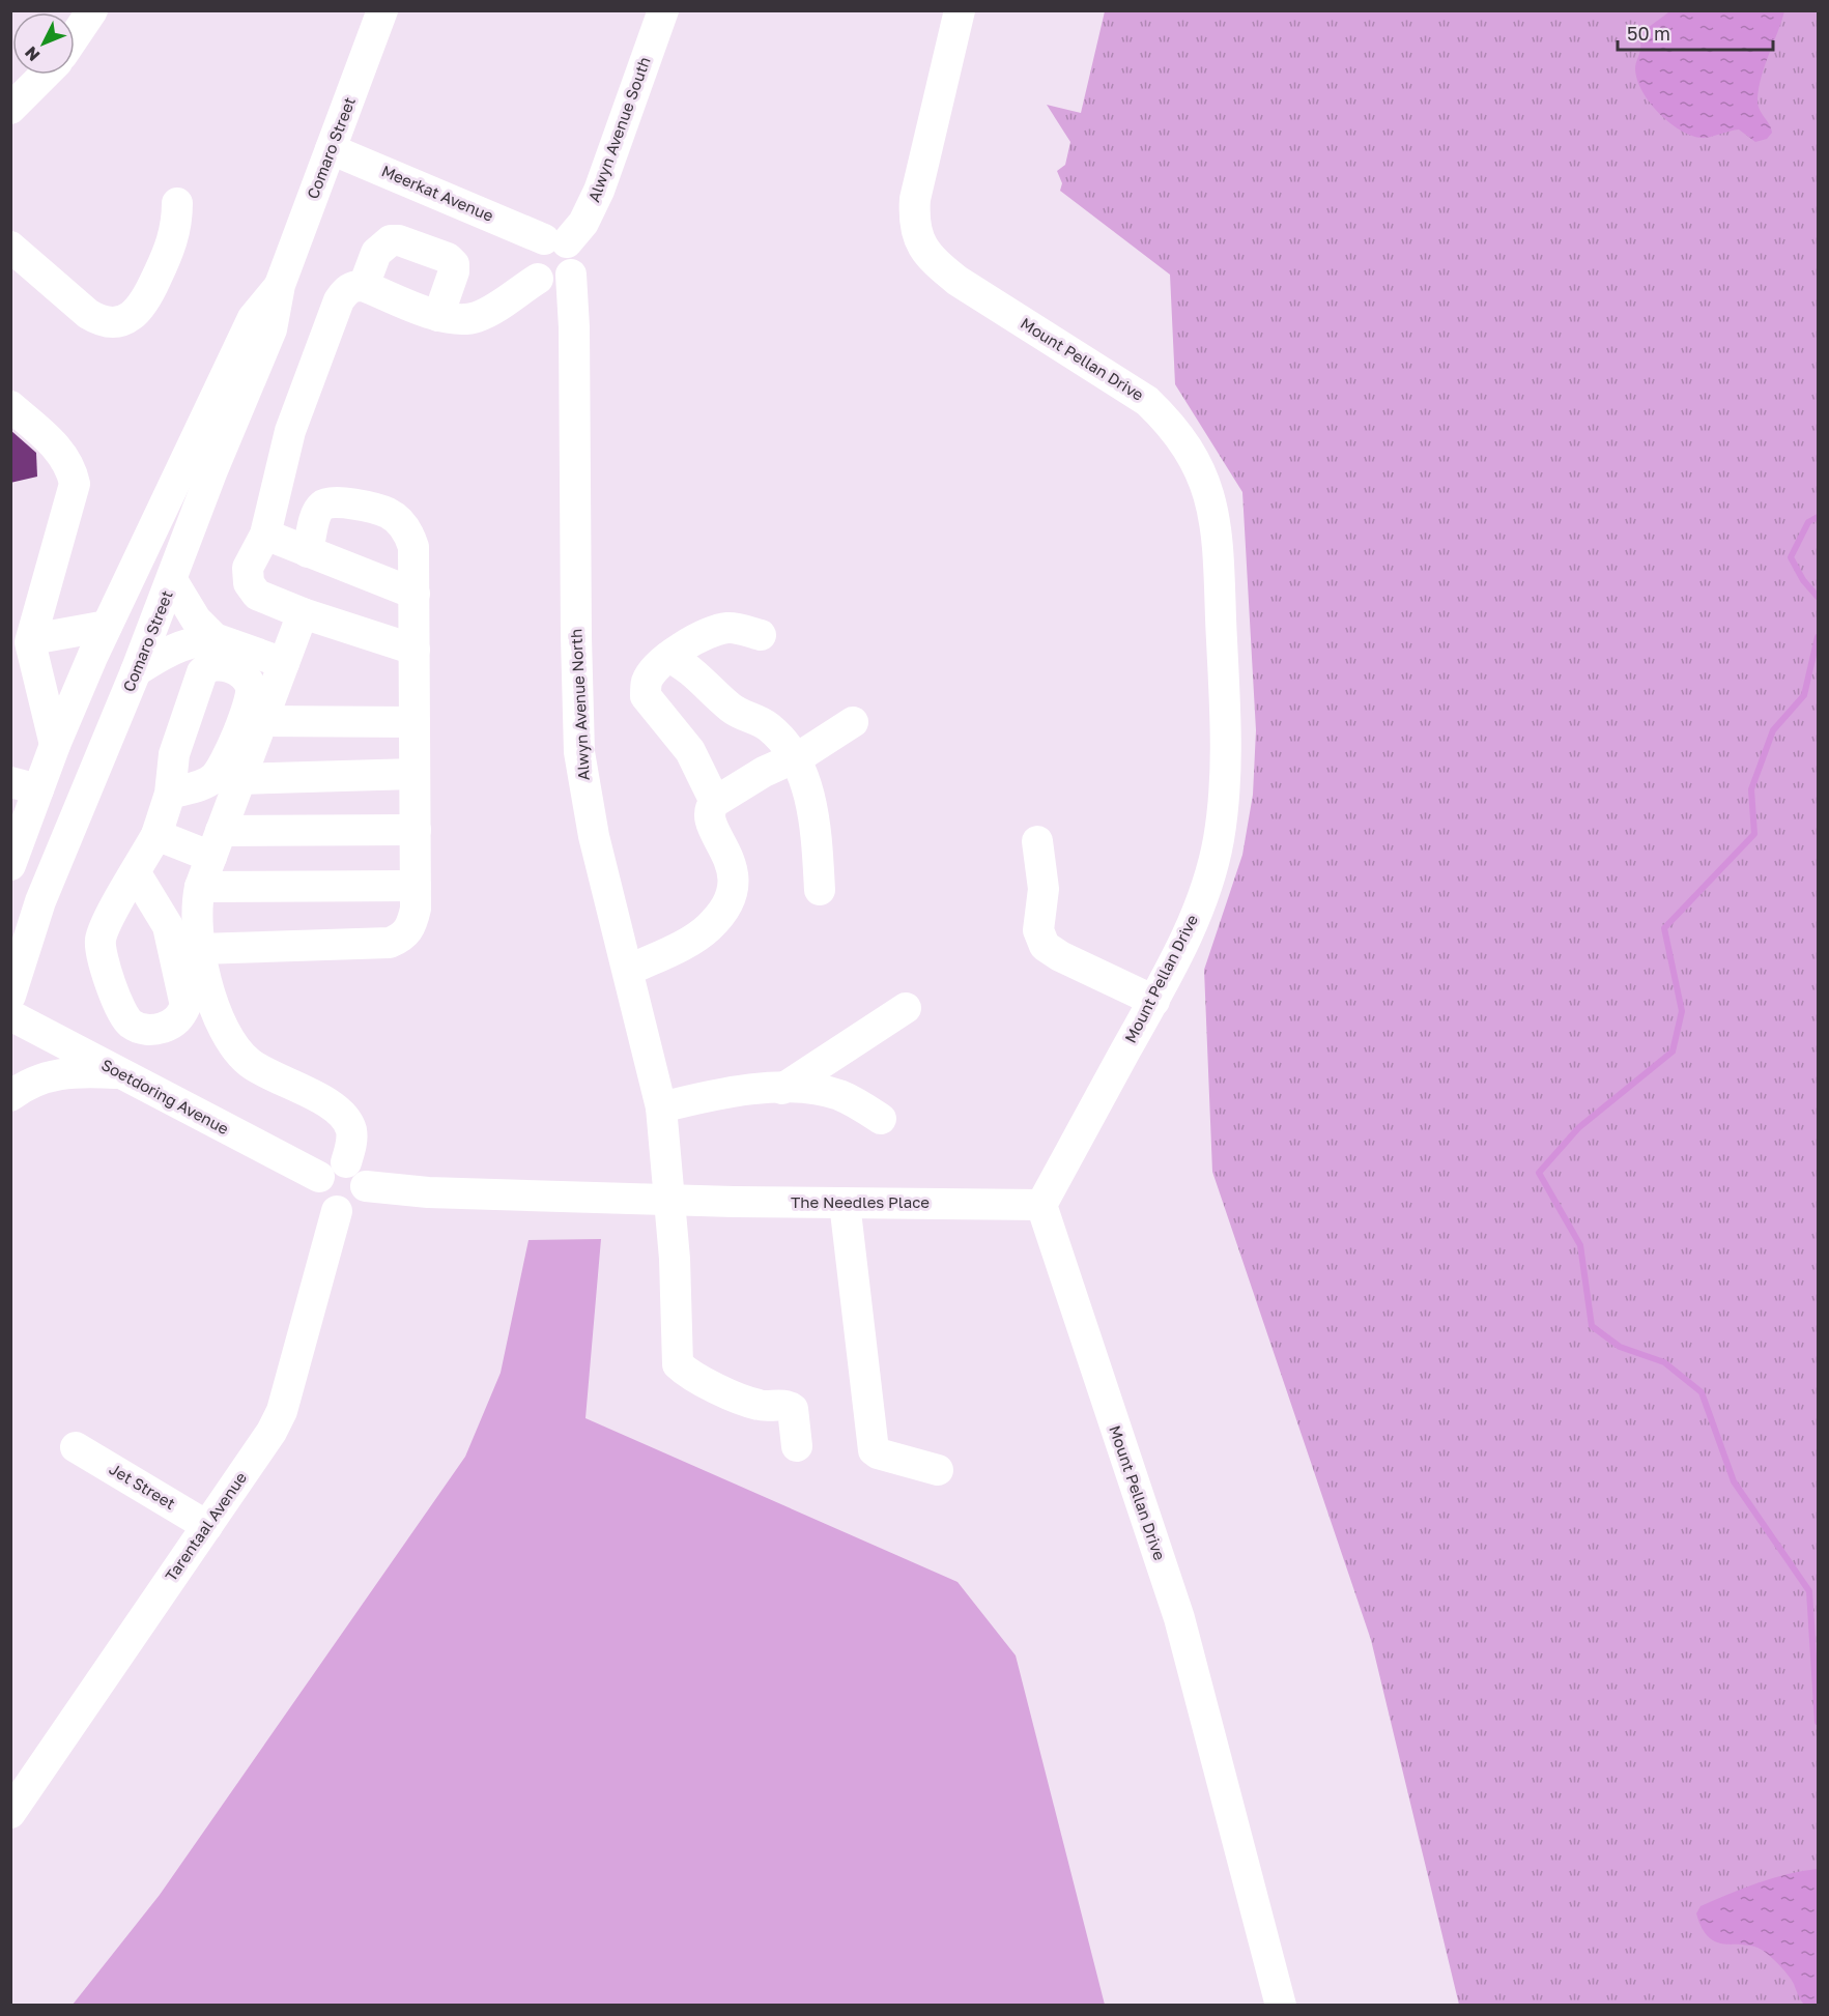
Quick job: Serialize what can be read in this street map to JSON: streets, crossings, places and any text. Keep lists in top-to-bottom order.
{
  "streets": {
    "street": [
      "Alwyn Avenue South",
      "Comaro Street",
      "Meerkat Avenue",
      "Mount Pellan Drive",
      "Alwyn Avenue North",
      "Soetdoring Avenue",
      "The Needles Place",
      "Jet Street",
      "Tarentaal Avenue"
    ]
  },
  "crossings": [
    ["Alwyn Avenue South", "Meerkat Avenue"],
    ["Alwyn Avenue South", "Alwyn Avenue North"],
    ["Comaro Street", "Meerkat Avenue"],
    ["Meerkat Avenue", "Alwyn Avenue North"],
    ["Mount Pellan Drive", "The Needles Place"],
    ["Alwyn Avenue North", "The Needles Place"],
    ["Soetdoring Avenue", "Tarentaal Avenue"],
    ["Jet Street", "Tarentaal Avenue"]
  ],
  "scale_bar": "50 m",
  "north": "bottom left"
}
